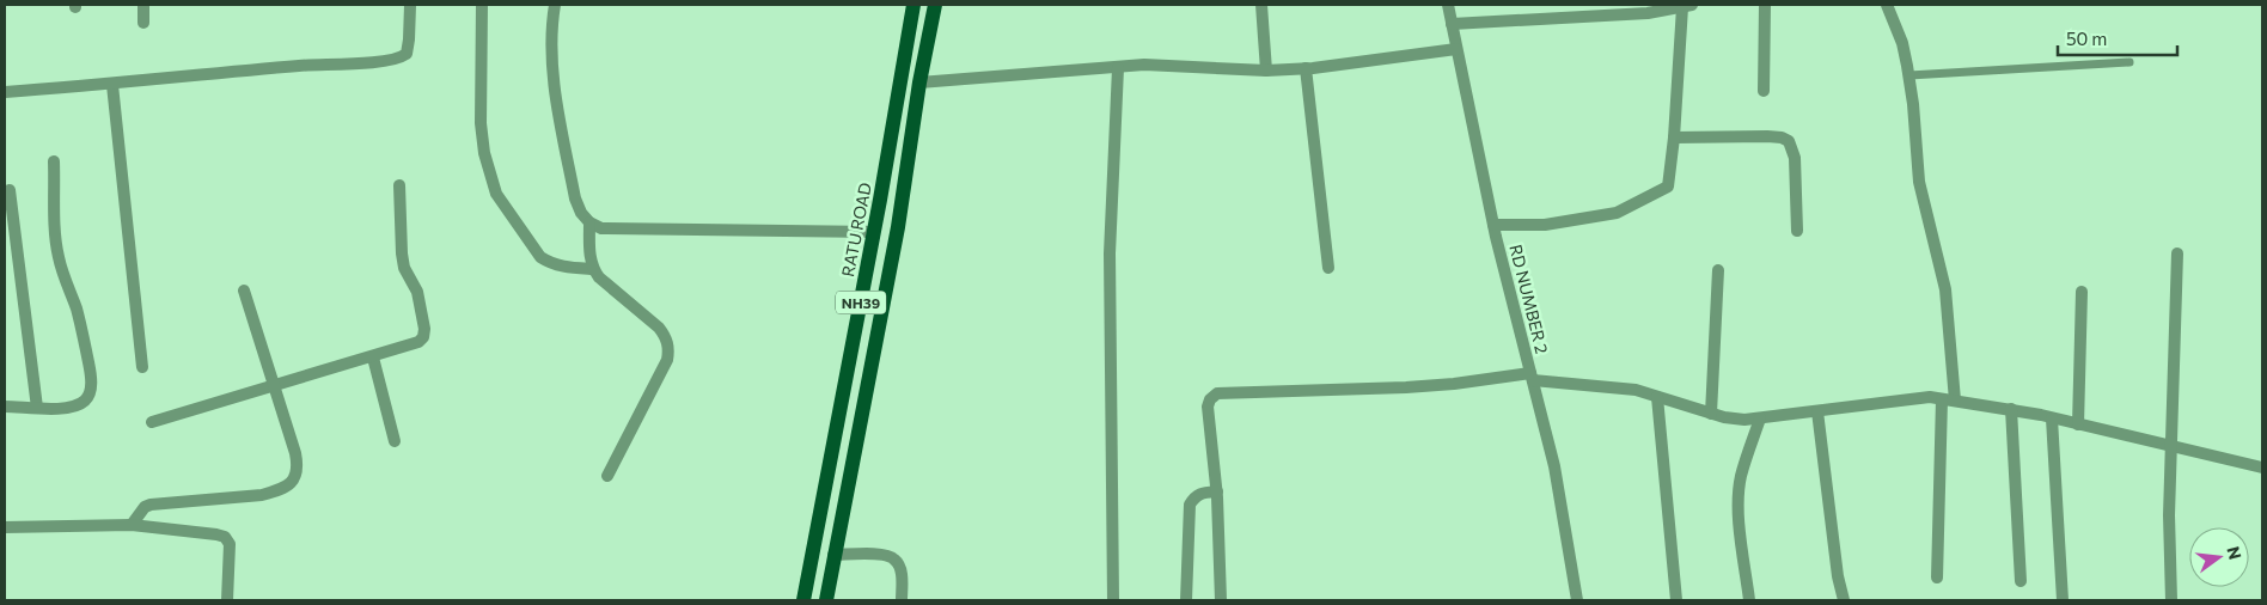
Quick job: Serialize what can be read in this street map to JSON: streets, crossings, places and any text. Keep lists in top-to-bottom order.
{
  "streets": {
    "main road": ["RATU ROAD", "NH39"],
    "street": ["RD NUMBER 2"]
  },
  "scale_bar": "50 m",
  "north": "right"
}
